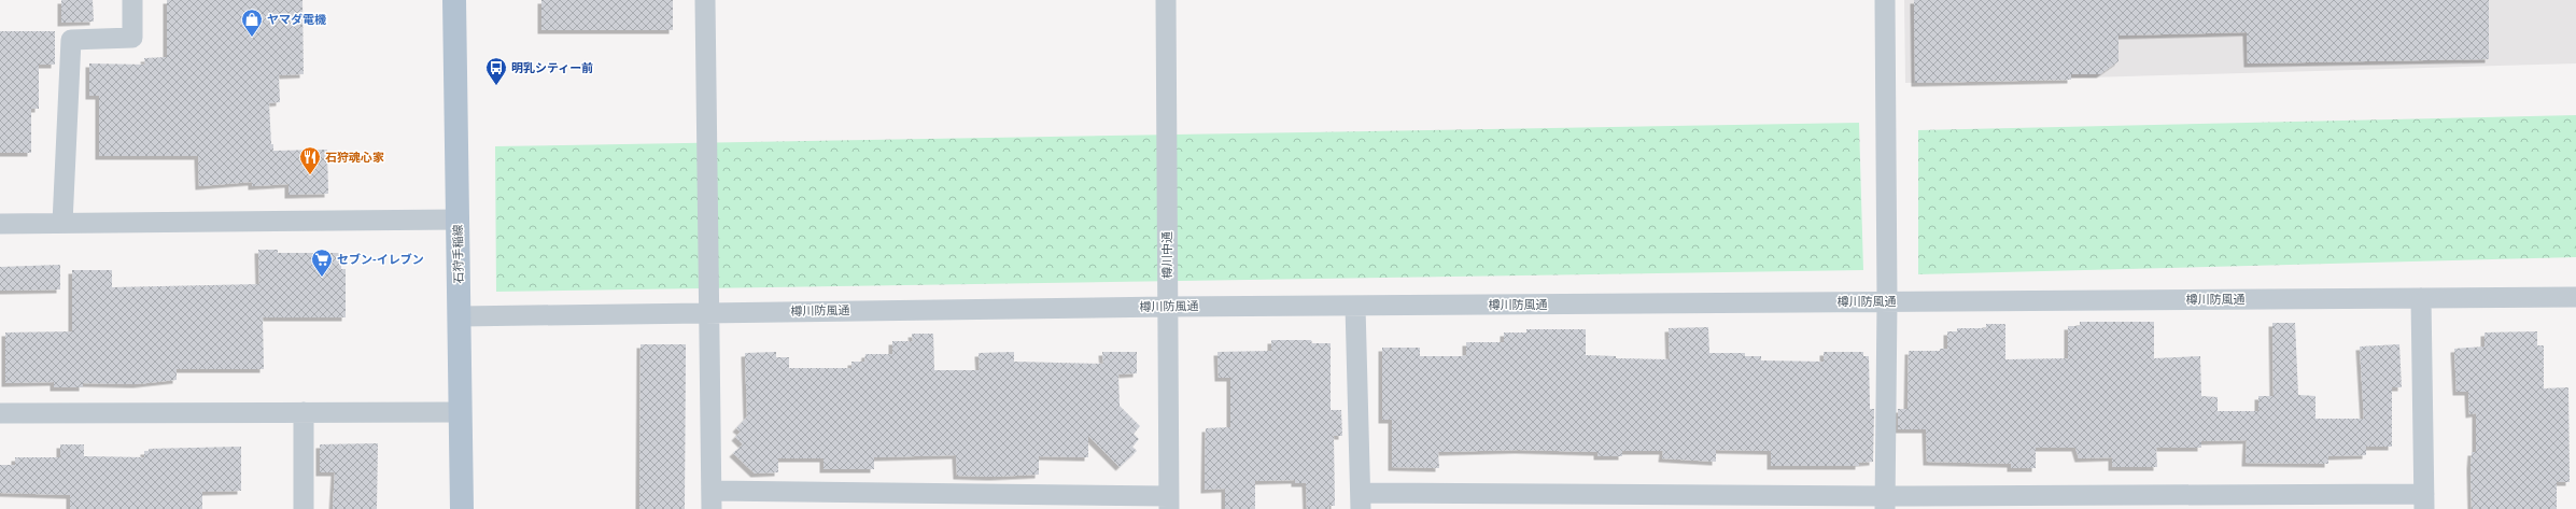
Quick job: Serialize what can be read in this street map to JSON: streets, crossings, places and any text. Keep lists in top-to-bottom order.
{
  "streets": {
    "main road": ["石狩手稲線"],
    "street": ["樽川中通", "樽川防風通"]
  },
  "crossings": [
    ["石狩手稲線", "樽川防風通"],
    ["樽川中通", "樽川防風通"]
  ],
  "places": {
    "shop": ["ヤマダ電機"],
    "bus stop": ["明乳シティー前"],
    "restaurant": ["石狩魂心家"],
    "supermarket": ["セブン-イレブン"]
  }
}
